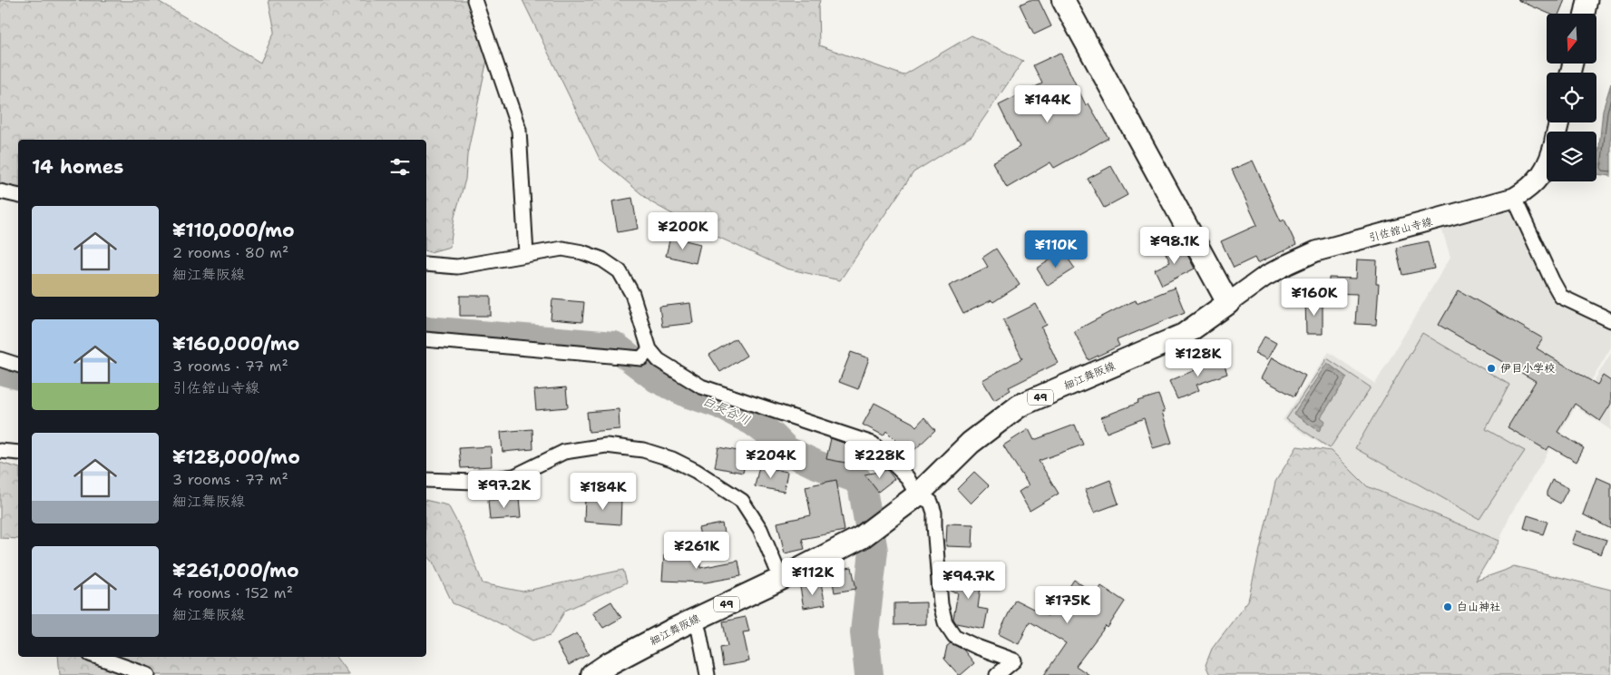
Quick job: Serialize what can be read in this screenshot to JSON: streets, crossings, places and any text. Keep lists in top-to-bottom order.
{
  "streets": {
    "main road": ["引佐舘山寺線", "細江舞阪線", "49"]
  },
  "crossings": [
    ["引佐舘山寺線", "細江舞阪線"]
  ],
  "water": ["白長谷川"],
  "places": ["伊目小学校", "白山神社"],
  "north": "bottom",
  "page": {
    "price": [
      "¥144K",
      "¥200K",
      "¥98.1K",
      "¥110K",
      "¥160K",
      "¥128K",
      "¥204K",
      "¥228K",
      "¥97.2K",
      "¥184K",
      "¥261K",
      "¥112K",
      "¥94.7K",
      "¥175K"
    ],
    "heading": "14 homes",
    "list": [
      {
        "name": "¥110,000/mo",
        "note": "2 rooms · 80 m² · 細江舞阪線"
      },
      {
        "name": "¥160,000/mo",
        "note": "3 rooms · 77 m² · 引佐舘山寺線"
      },
      {
        "name": "¥128,000/mo",
        "note": "3 rooms · 77 m² · 細江舞阪線"
      },
      {
        "name": "¥261,000/mo",
        "note": "4 rooms · 152 m² · 細江舞阪線"
      }
    ]
  }
}
